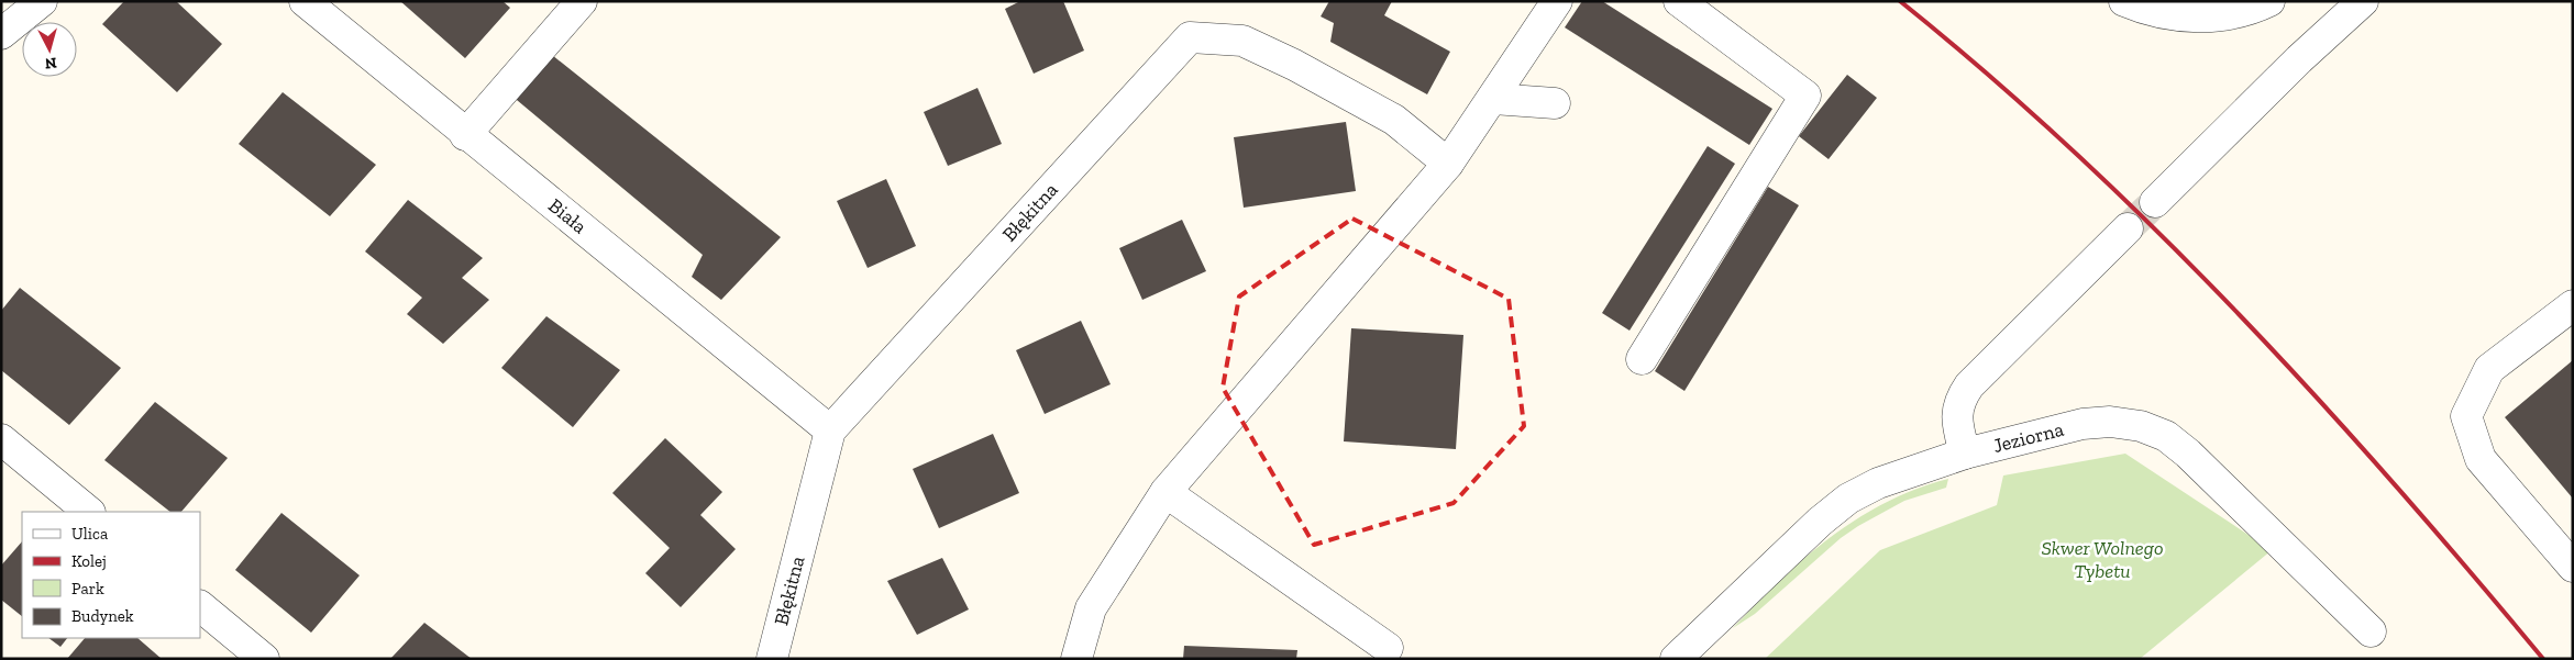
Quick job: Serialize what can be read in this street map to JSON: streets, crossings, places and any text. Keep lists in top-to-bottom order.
{
  "streets": {
    "street": ["Błękitna", "Biała", "Jeziorna"]
  },
  "crossings": [
    ["Błękitna", "Biała"]
  ],
  "parks": ["Skwer Wolnego Tybetu"],
  "legend": [
    "Ulica",
    "Kolej",
    "Park",
    "Budynek"
  ],
  "north": "bottom"
}
